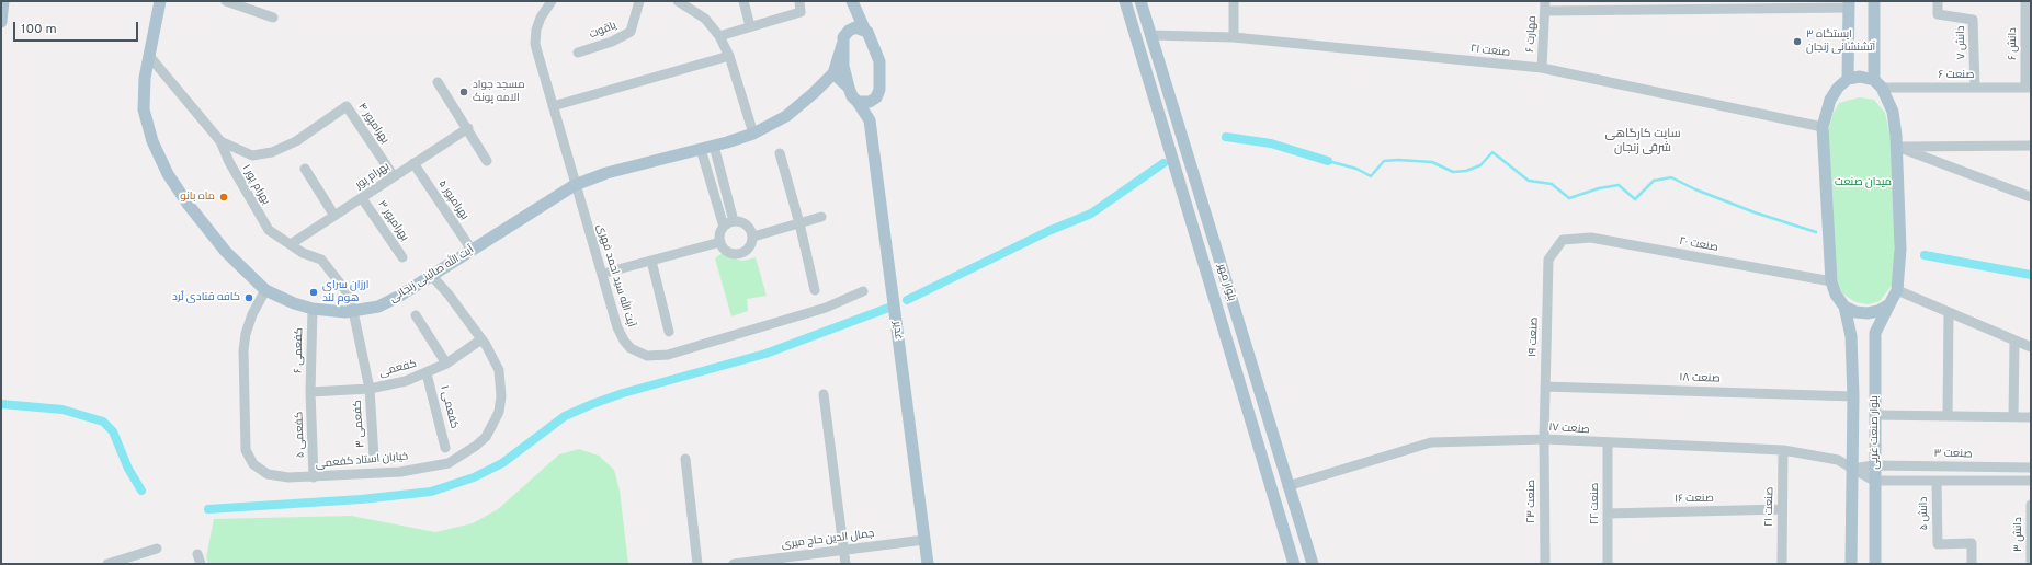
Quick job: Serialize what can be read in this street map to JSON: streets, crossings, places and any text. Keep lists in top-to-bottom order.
{
  "streets": {
    "main road": [
      "آیت الله صائینی زنجانی",
      "بلوار مهر",
      "غدیر",
      "بلوار صنعت غربی"
    ],
    "street": [
      "یاقوت",
      "مهارت ۶",
      "دانش ۷",
      "دانش ۶",
      "صنعت ۲۱",
      "صنعت ۶",
      "بهرامپور ۴",
      "بهرام پور",
      "بهرام پور ۱",
      "بهرامپور ۵",
      "بهرامپور ۳",
      "صنعت ۲۰",
      "آیت الله سید احمد فهری",
      "صنعت ۱۹",
      "کفعمی ۶",
      "کفعمی",
      "صنعت ۱۸",
      "کفعمی ۱",
      "کفعمی ۳",
      "صنعت ۱۷",
      "کفعمی ۵",
      "صنعت ۳",
      "خیابان استاد کفعمی",
      "صنعت ۱۶",
      "صنعت ۲۳",
      "صنعت ۲۲",
      "دانش ۵",
      "دانش ۳",
      "جمال الدین حاج میری"
    ]
  },
  "crossings": [
    ["مهارت ۶", "صنعت ۲۱"],
    ["دانش ۷", "صنعت ۶"],
    ["دانش ۶", "صنعت ۶"],
    ["صنعت ۲۱", "بلوار مهر"],
    ["صنعت ۲۱", "صنعت ۱۷"],
    ["صنعت ۲۱", "صنعت ۱۶"],
    ["بهرامپور ۴", "بهرام پور"],
    ["بهرامپور ۴", "بهرام پور ۱"],
    ["بهرام پور", "بهرام پور ۱"],
    ["بهرام پور", "بهرامپور ۵"],
    ["بهرام پور", "بهرامپور ۳"],
    ["بهرام پور ۱", "آیت الله صائینی زنجانی"],
    ["بهرام پور ۱", "کفعمی ۳"],
    ["بهرامپور ۵", "آیت الله صائینی زنجانی"],
    ["صنعت ۲۰", "صنعت ۱۹"],
    ["آیت الله صائینی زنجانی", "آیت الله سید احمد فهری"],
    ["آیت الله صائینی زنجانی", "کفعمی ۶"],
    ["آیت الله صائینی زنجانی", "کفعمی ۳"],
    ["آیت الله صائینی زنجانی", "خیابان استاد کفعمی"],
    ["بلوار مهر", "صنعت ۱۷"],
    ["غدیر", "جمال الدین حاج میری"],
    ["صنعت ۱۹", "صنعت ۱۸"],
    ["صنعت ۱۹", "صنعت ۱۷"],
    ["صنعت ۱۹", "صنعت ۲۳"],
    ["کفعمی ۶", "کفعمی"],
    ["کفعمی ۶", "کفعمی ۵"],
    ["کفعمی", "کفعمی ۱"],
    ["کفعمی", "کفعمی ۳"],
    ["کفعمی", "کفعمی ۵"],
    ["کفعمی", "خیابان استاد کفعمی"],
    ["صنعت ۱۸", "بلوار صنعت غربی"],
    ["صنعت ۱۷", "بلوار صنعت غربی"],
    ["صنعت ۱۷", "صنعت ۳"],
    ["صنعت ۱۷", "صنعت ۲۳"],
    ["صنعت ۱۷", "صنعت ۲۲"],
    ["بلوار صنعت غربی", "صنعت ۳"],
    ["کفعمی ۵", "خیابان استاد کفعمی"],
    ["صنعت ۱۶", "صنعت ۲۲"]
  ],
  "districts": ["سایت کارگاهی شرقی زنجان"],
  "parks": ["میدان صنعت"],
  "places": [
    "ایستگاه ۳ آتشنشانی زنجان",
    "مسجد جواد الامه پونک",
    "ماه بانو",
    "ارزان سرای هوم لند",
    "کافه قنادی لٌرد"
  ],
  "scale_bar": "100 m"
}
